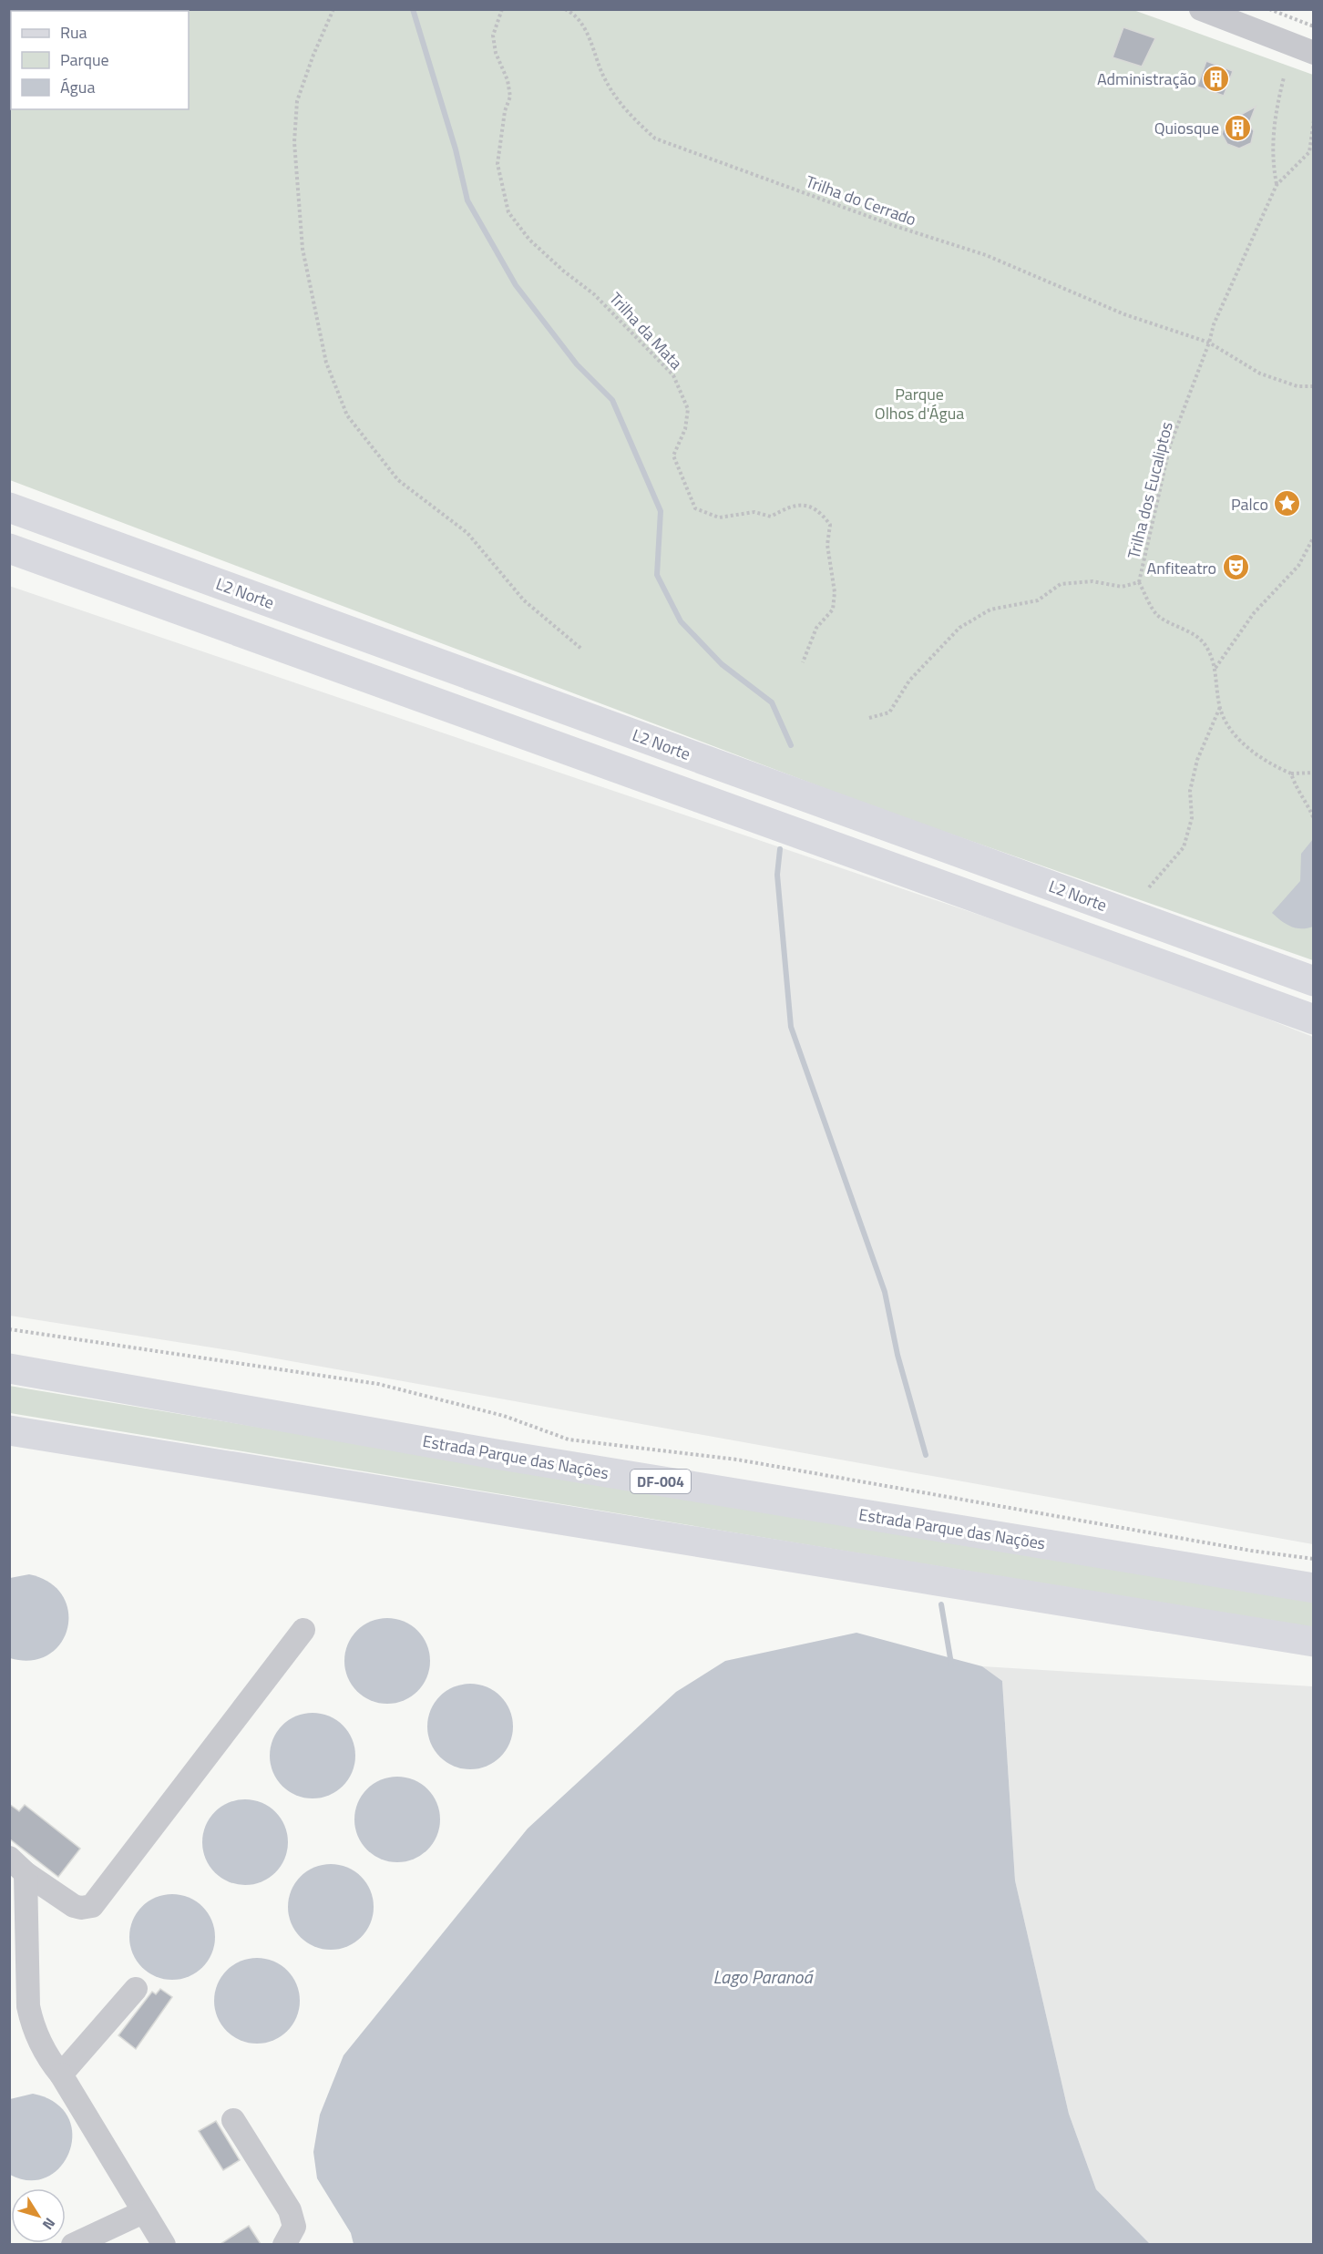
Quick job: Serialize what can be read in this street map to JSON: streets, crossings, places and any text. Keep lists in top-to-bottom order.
{
  "streets": {
    "main road": ["L2 Norte", "Estrada Parque das Nações", "DF-004"],
    "path": ["Trilha do Cerrado", "Trilha da Mata", "Trilha dos Eucaliptos"]
  },
  "crossings": [
    ["Trilha do Cerrado", "Trilha dos Eucaliptos"]
  ],
  "water": ["Lago Paranoá"],
  "parks": ["Parque Olhos d'Água"],
  "places": {
    "building": ["Administração", "Quiosque"],
    "place": ["Palco"],
    "theatre": ["Anfiteatro"]
  },
  "legend": ["Rua", "Parque", "Água"],
  "north": "bottom right"
}
